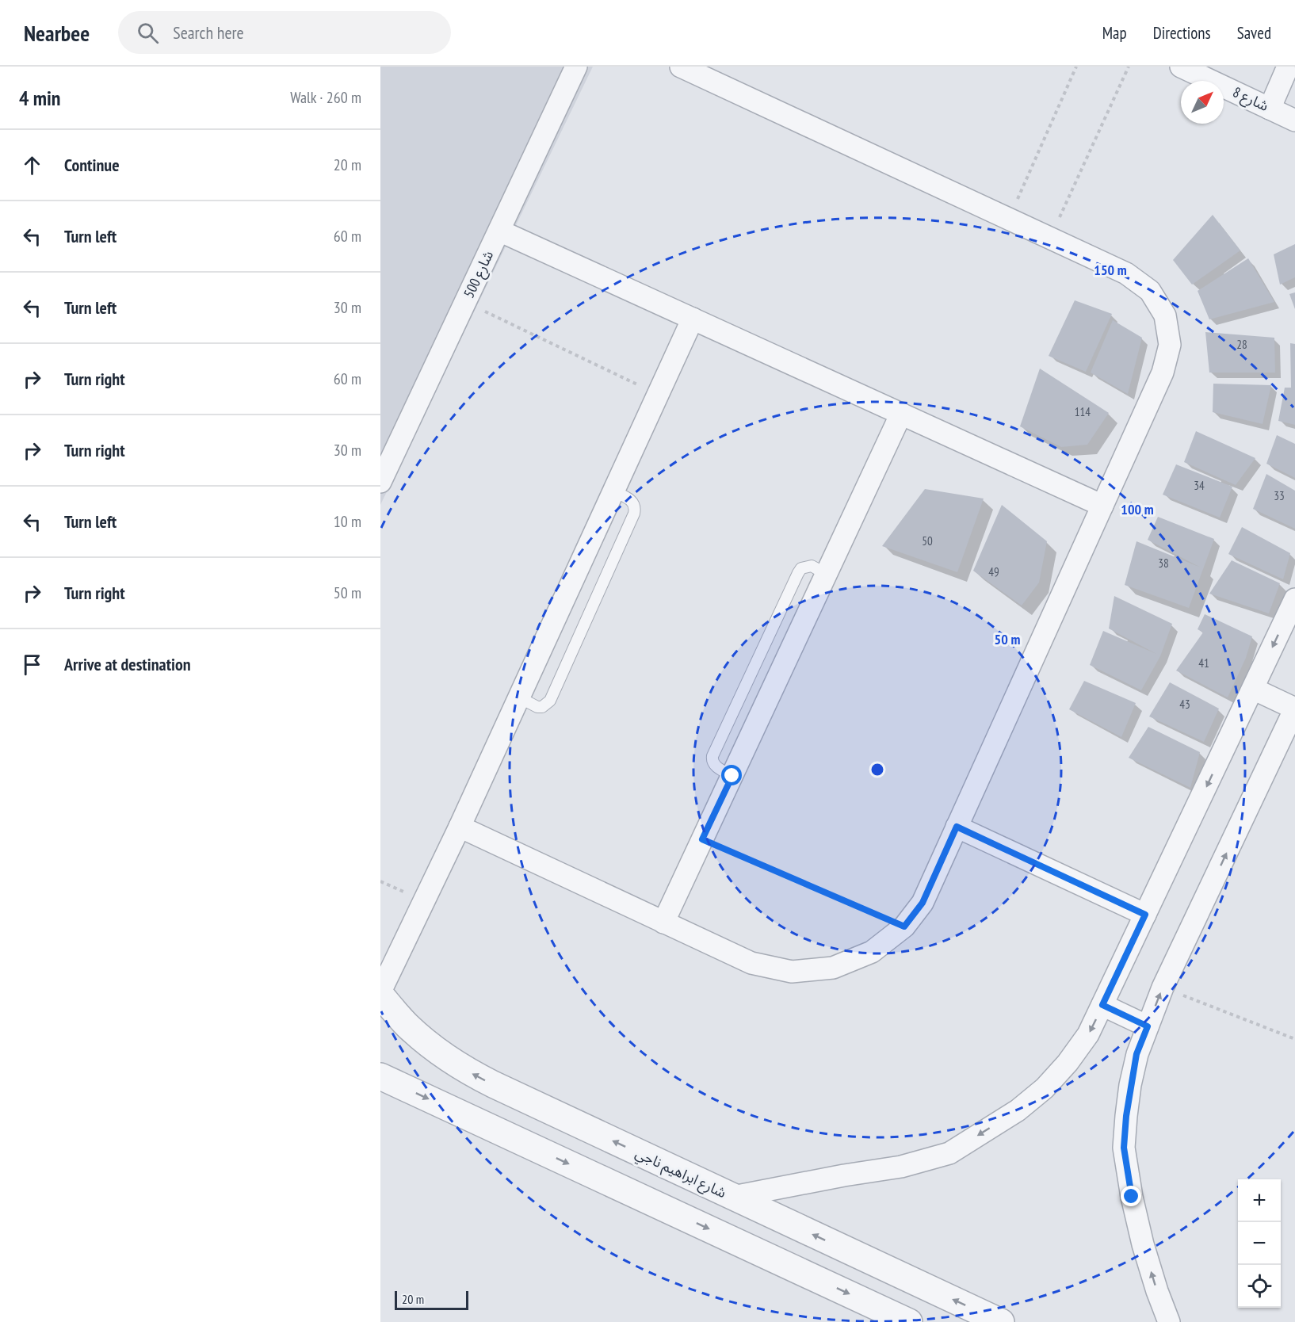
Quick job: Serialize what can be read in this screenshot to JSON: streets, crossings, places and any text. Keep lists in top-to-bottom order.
{
  "streets": {
    "street": ["شارع 8", "شارع 500", "شارع ابراهيم ناجي"]
  },
  "house_numbers": [
    "28",
    "114",
    "34",
    "33",
    "50",
    "38",
    "49",
    "41",
    "43"
  ],
  "scale_bar": "20 m",
  "north": "top right",
  "page": {
    "header": "Nearbee",
    "search": "Search here",
    "nav": ["Map", "Directions", "Saved"],
    "heading": ["4 min", "Walk · 260 m"],
    "list": [
      ["Continue", "20 m"],
      ["Turn left", "60 m"],
      ["Turn left", "30 m"],
      ["Turn right", "60 m"],
      ["Turn right", "30 m"],
      ["Turn left", "10 m"],
      ["Turn right", "50 m"],
      "Arrive at destination"
    ],
    "map_buttons": ["+", "−"],
    "scale": "20 m"
  },
  "rings": ["150 m", "100 m", "50 m"]
}
